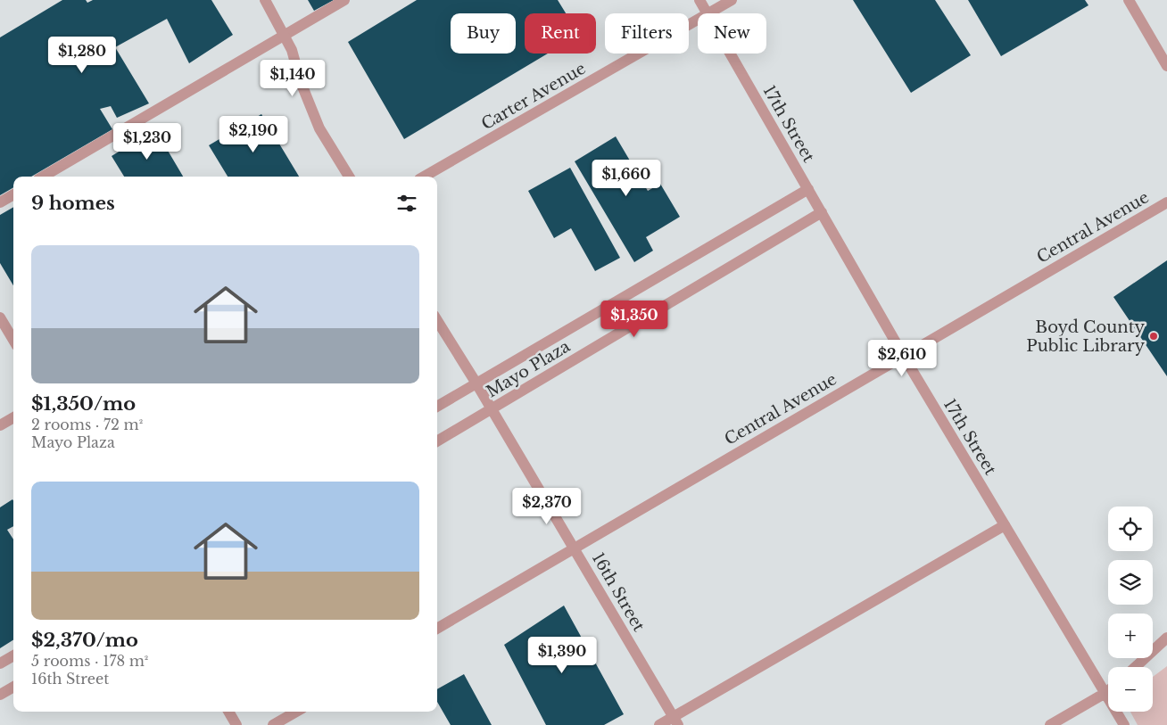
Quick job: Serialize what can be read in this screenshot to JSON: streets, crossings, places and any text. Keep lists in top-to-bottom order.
{
  "streets": {
    "street": [
      "Carter Avenue",
      "17th Street",
      "Central Avenue",
      "Mayo Plaza",
      "16th Street"
    ]
  },
  "crossings": [
    ["17th Street", "Central Avenue"],
    ["17th Street", "Mayo Plaza"],
    ["Central Avenue", "16th Street"],
    ["Mayo Plaza", "16th Street"]
  ],
  "places": ["Boyd County Public Library"],
  "page": {
    "chip": [
      "Buy",
      "Rent",
      "Filters",
      "New"
    ],
    "price": [
      "$1,280",
      "$1,140",
      "$2,190",
      "$1,230",
      "$1,660",
      "$1,350",
      "$2,610",
      "$2,370",
      "$1,390"
    ],
    "heading": "9 homes",
    "list": [
      {
        "name": "$1,350/mo",
        "note": "2 rooms · 72 m² · Mayo Plaza"
      },
      {
        "name": "$2,370/mo",
        "note": "5 rooms · 178 m² · 16th Street"
      }
    ],
    "map_buttons": ["+", "−"]
  }
}
